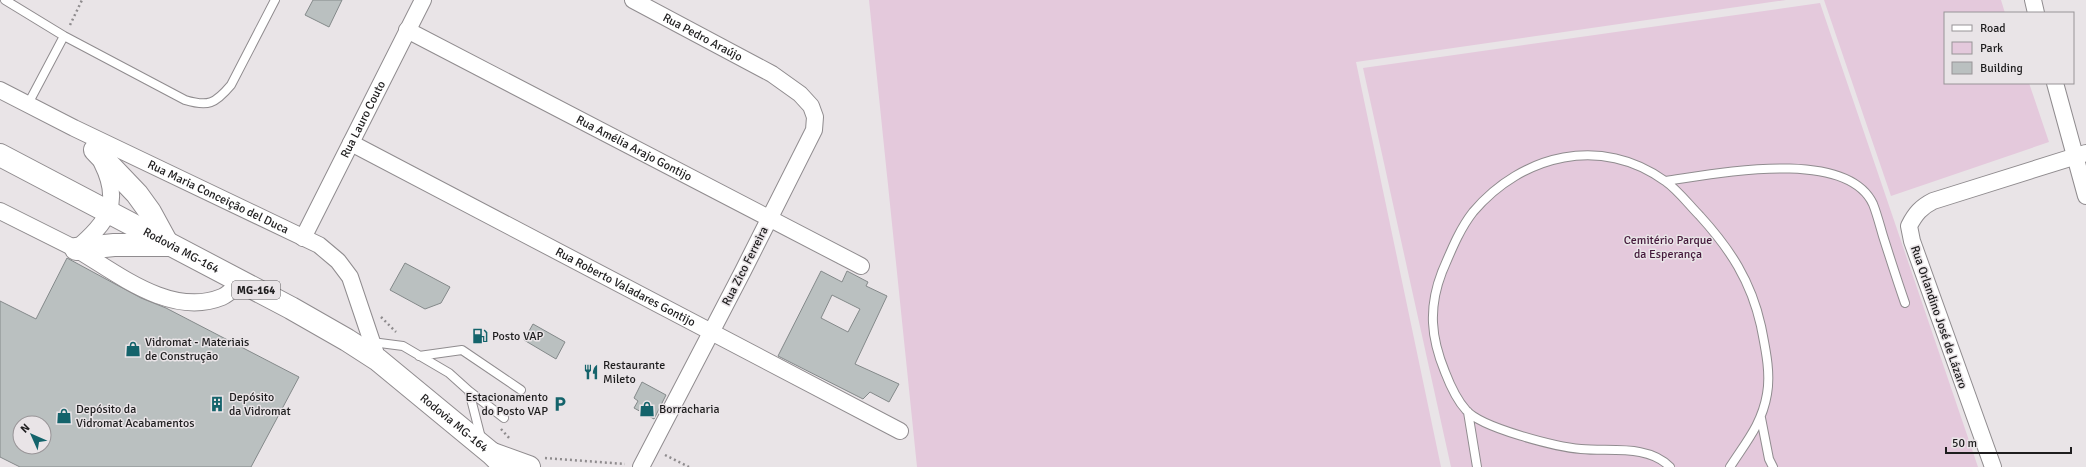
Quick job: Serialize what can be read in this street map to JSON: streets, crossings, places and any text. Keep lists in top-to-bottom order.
{
  "streets": {
    "main road": ["Rodovia MG-164", "MG-164"],
    "street": [
      "Rua Pedro Araújo",
      "Rua Lauro Couto",
      "Rua Amélia Arajo Gontijo",
      "Rua Maria Conceição del Duca",
      "Rua Zico Ferreira",
      "Rua Roberto Valadares Gontijo",
      "Rua Orlandino José de Lázaro"
    ]
  },
  "crossings": [
    ["Rua Pedro Araújo", "Rua Zico Ferreira"],
    ["Rua Lauro Couto", "Rua Amélia Arajo Gontijo"],
    ["Rua Lauro Couto", "Rua Maria Conceição del Duca"],
    ["Rua Lauro Couto", "Rua Roberto Valadares Gontijo"],
    ["Rua Amélia Arajo Gontijo", "Rua Zico Ferreira"],
    ["Rua Maria Conceição del Duca", "Rodovia MG-164"],
    ["Rua Zico Ferreira", "Rua Roberto Valadares Gontijo"]
  ],
  "parks": ["Cemitério Parque da Esperança"],
  "places": {
    "fuel station": ["Posto VAP"],
    "shop": ["Vidromat - Materiais de Construção", "Borracharia", "Depósito da Vidromat Acabamentos"],
    "restaurant": ["Restaurante Mileto"],
    "building": ["Depósito da Vidromat"],
    "parking": ["Estacionamento do Posto VAP"]
  },
  "legend": ["Road", "Park", "Building"],
  "scale_bar": "50 m",
  "north": "top left"
}
